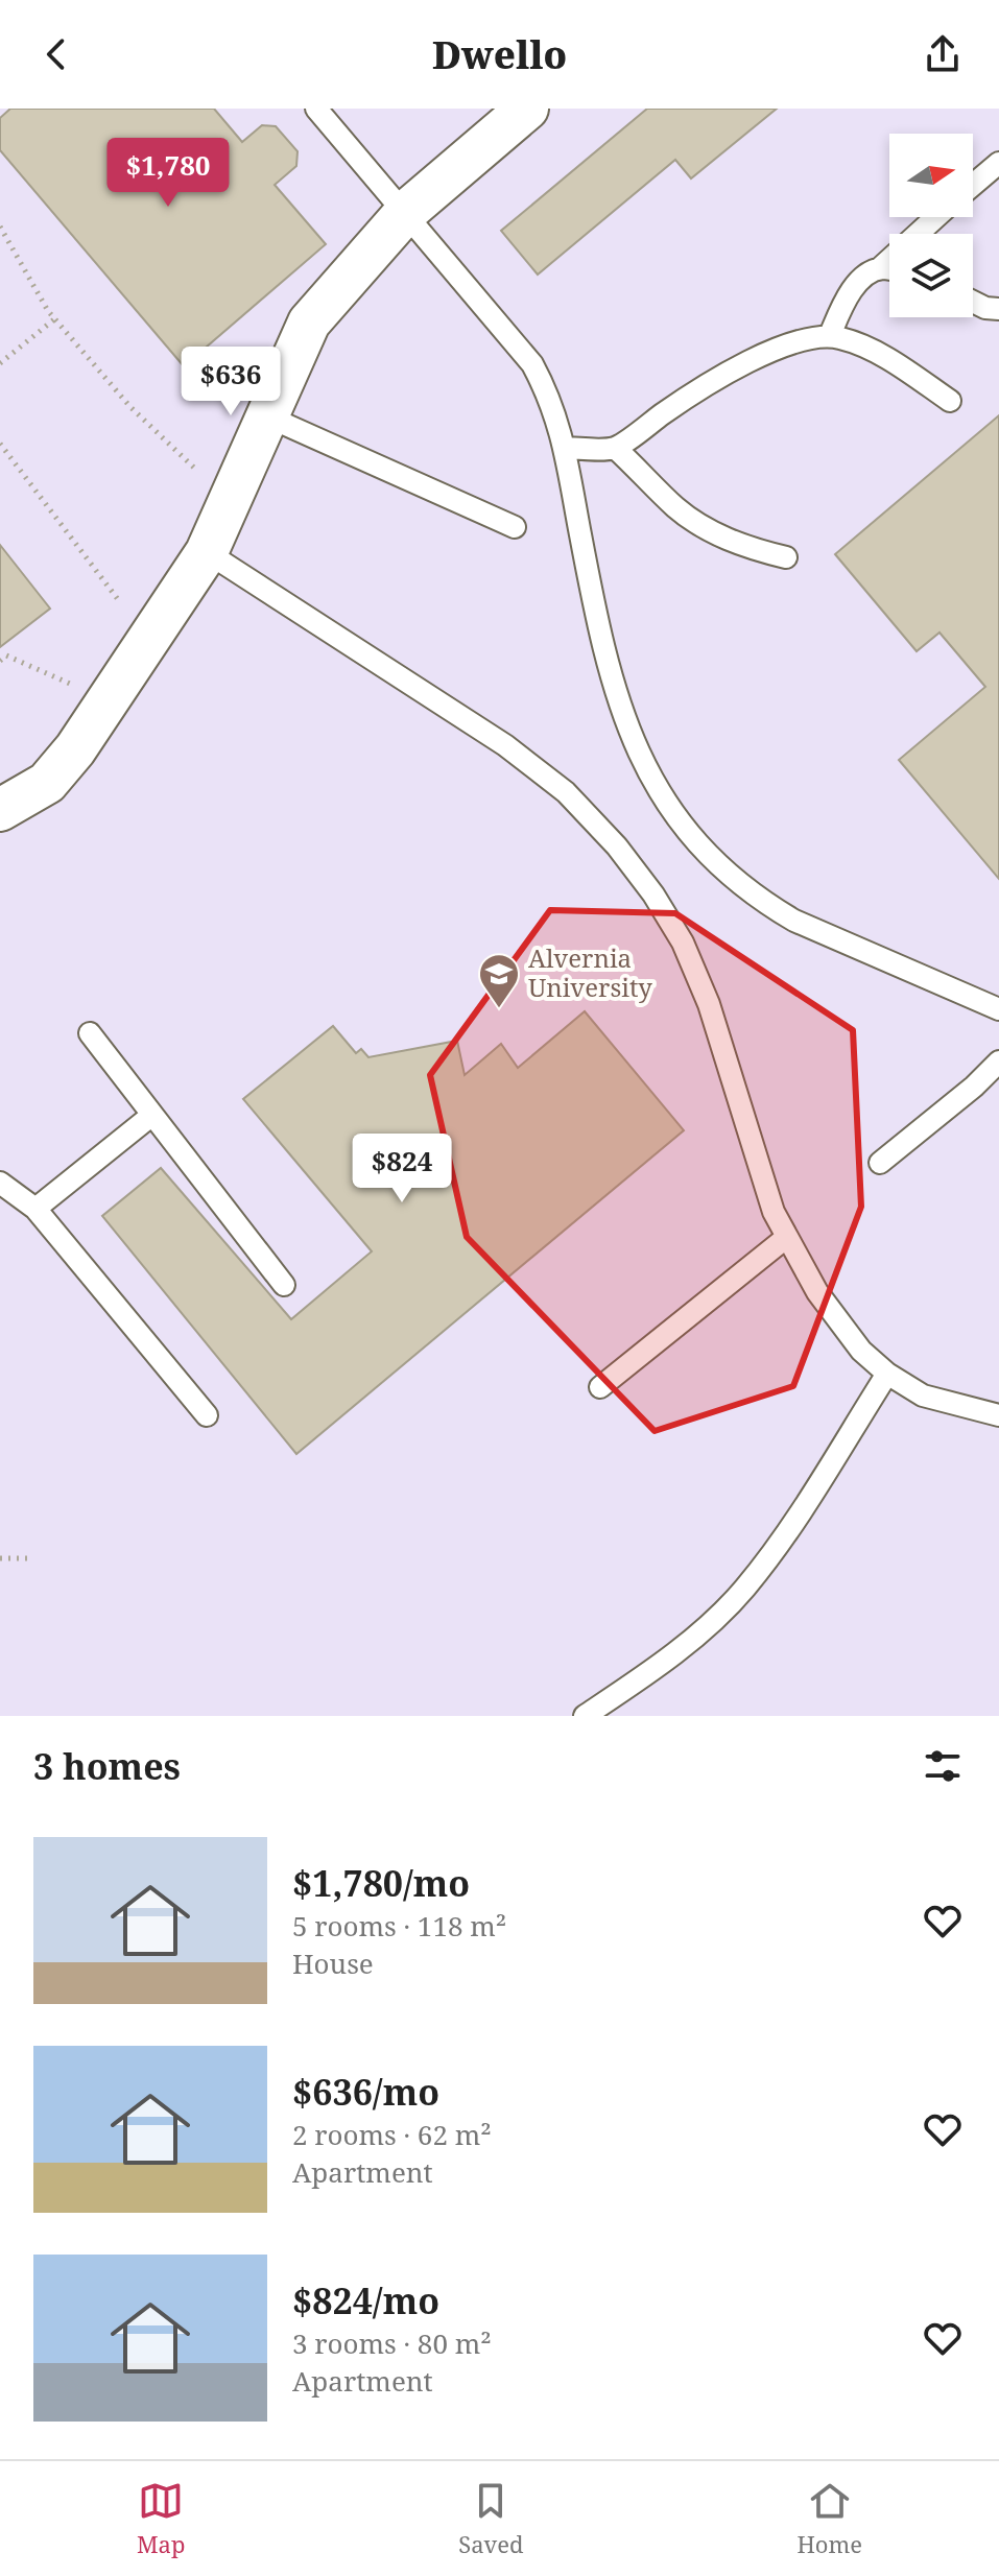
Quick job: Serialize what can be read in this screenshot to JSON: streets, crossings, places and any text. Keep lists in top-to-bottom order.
{
  "places": {
    "school or university": ["Alvernia University"]
  },
  "north": "right",
  "page": {
    "header": "Dwello",
    "price": ["$1,780", "$636", "$824"],
    "heading": "3 homes",
    "list": [
      {
        "name": "$1,780/mo",
        "note": "5 rooms · 118 m² · House"
      },
      {
        "name": "$636/mo",
        "note": "2 rooms · 62 m² · Apartment"
      },
      {
        "name": "$824/mo",
        "note": "3 rooms · 80 m² · Apartment"
      }
    ],
    "tabs": ["Map", "Saved", "Home"]
  }
}
